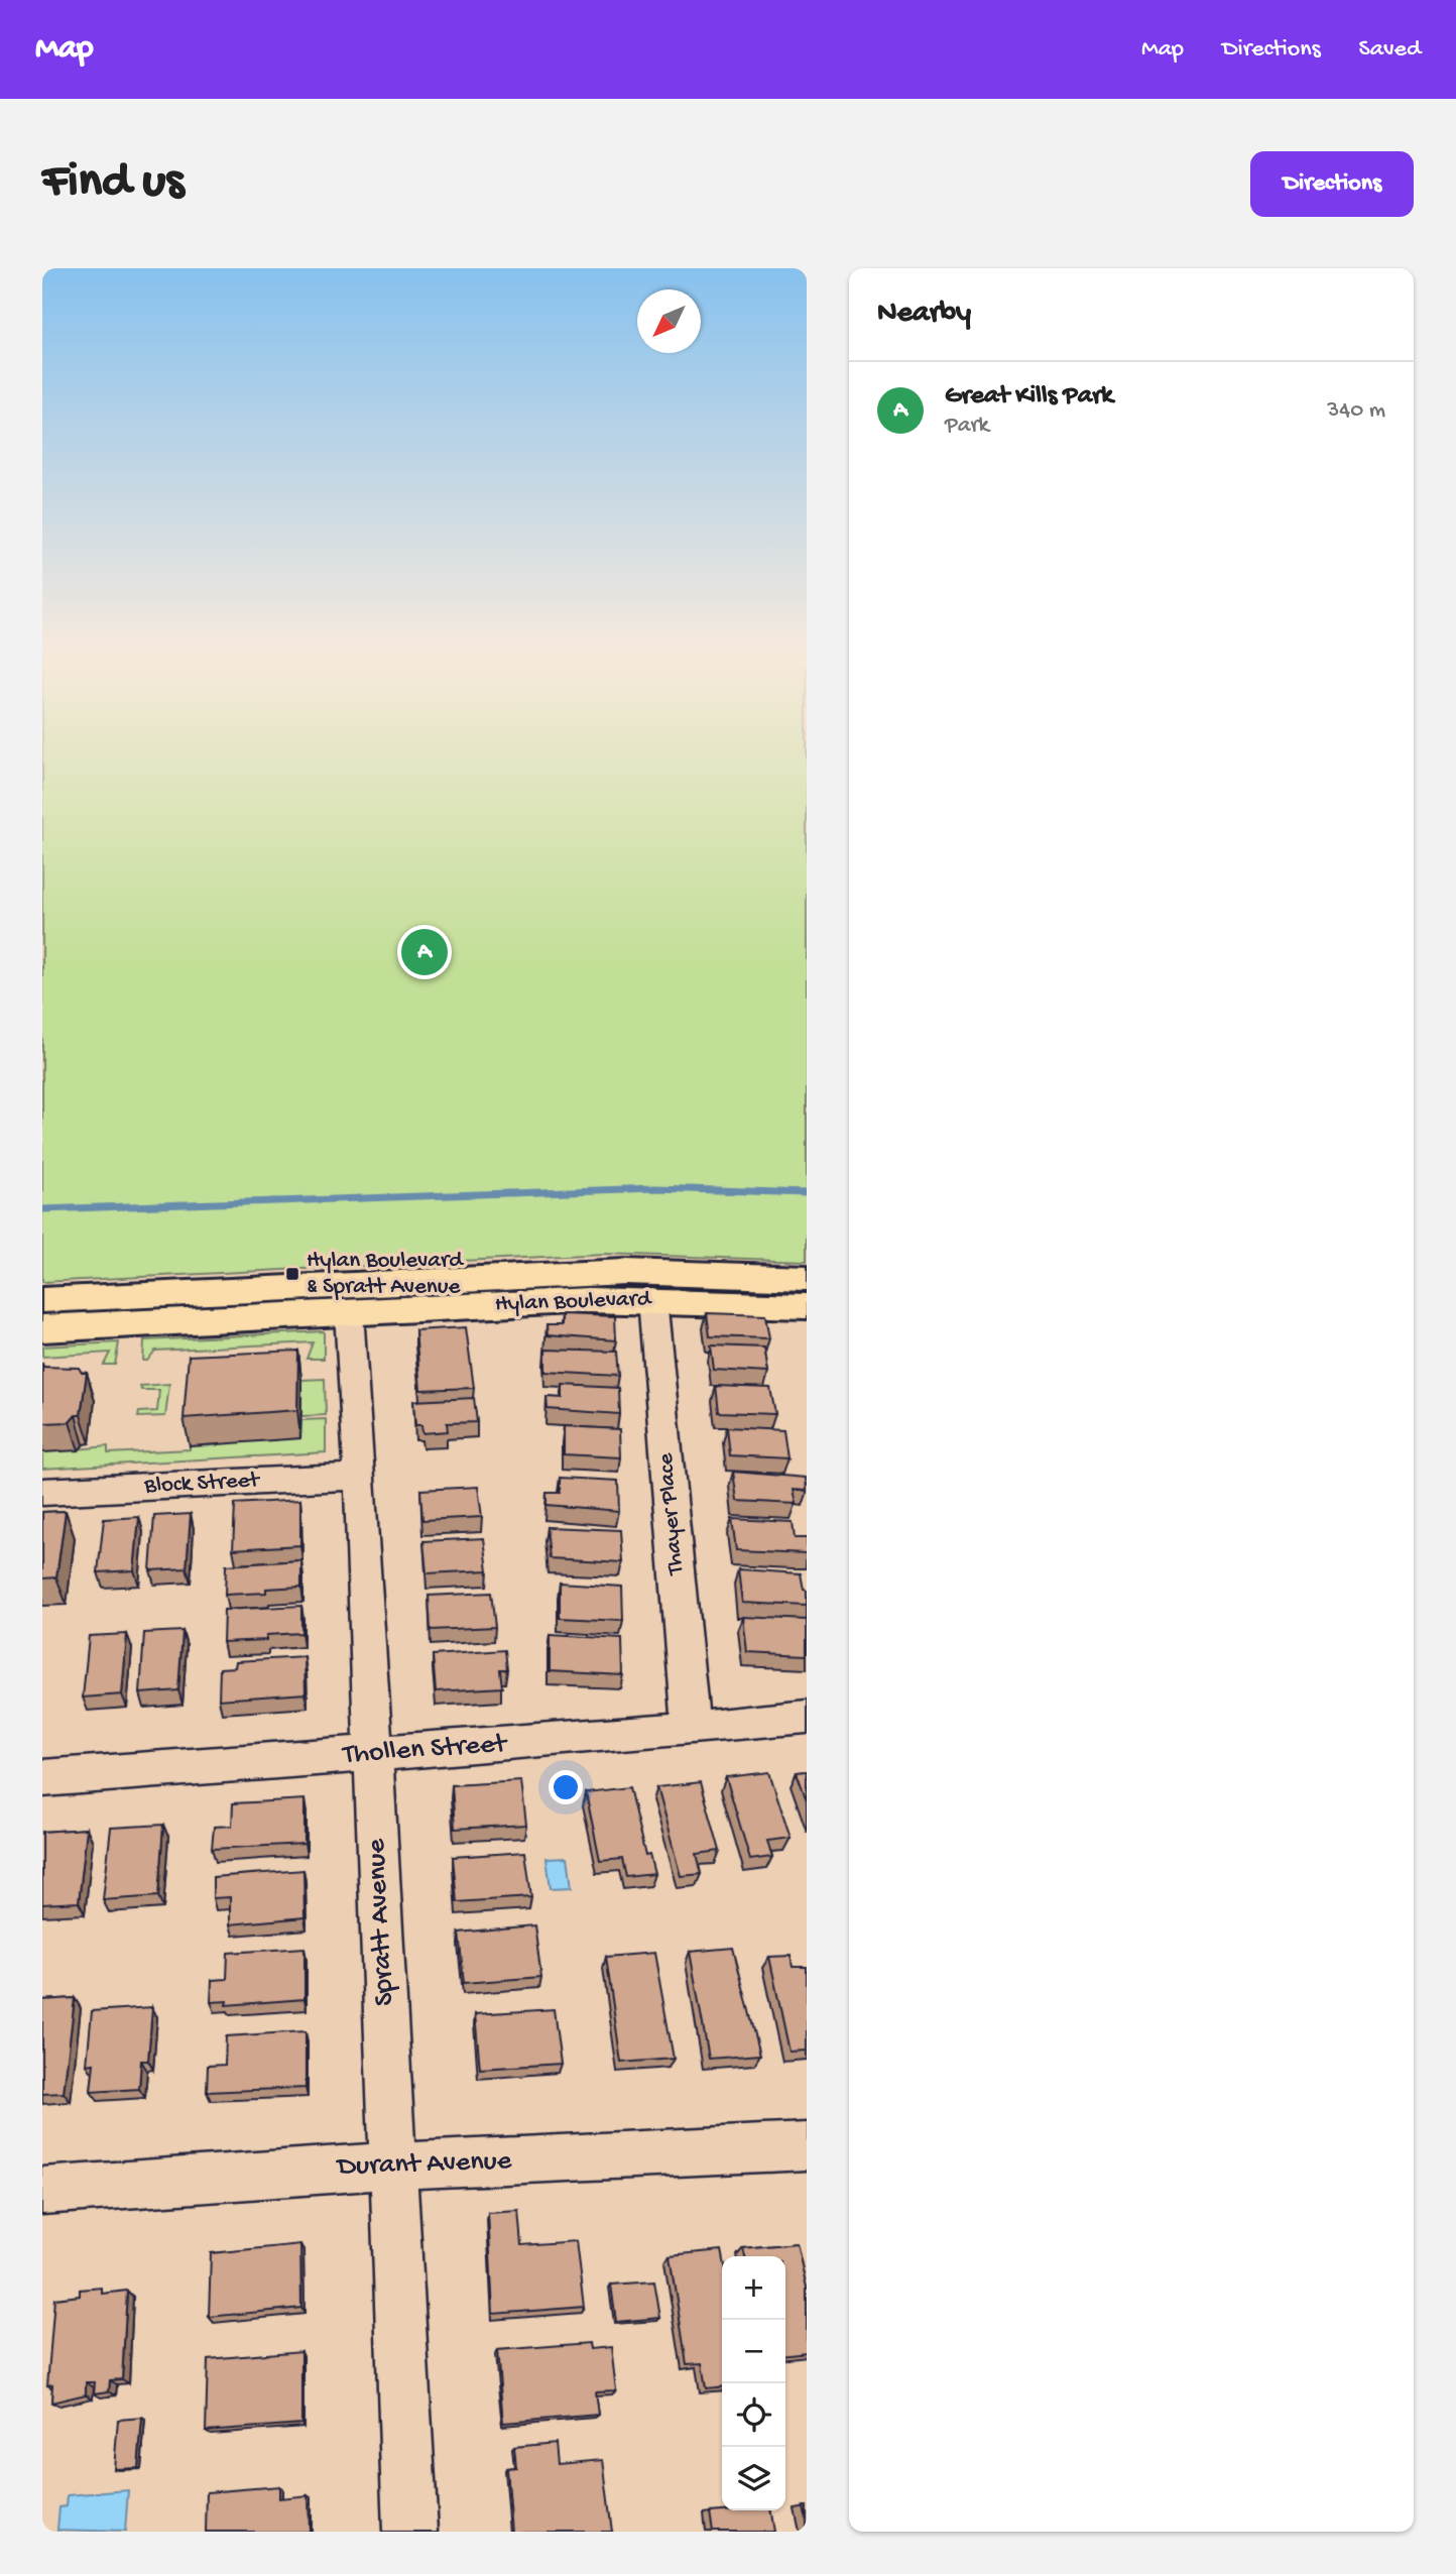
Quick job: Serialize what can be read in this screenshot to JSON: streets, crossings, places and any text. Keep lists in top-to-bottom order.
{
  "streets": {
    "main road": ["Hylan Boulevard"],
    "street": [
      "Block Street",
      "Thayer Place",
      "Thollen Street",
      "Spratt Avenue",
      "Durant Avenue"
    ]
  },
  "crossings": [
    ["Hylan Boulevard", "Thayer Place"],
    ["Hylan Boulevard", "Spratt Avenue"],
    ["Block Street", "Spratt Avenue"],
    ["Thayer Place", "Thollen Street"],
    ["Thollen Street", "Spratt Avenue"],
    ["Spratt Avenue", "Durant Avenue"]
  ],
  "places": {
    "transit": ["Hylan Boulevard & Spratt Avenue"]
  },
  "north": "bottom left",
  "page": {
    "header": "Map",
    "nav": ["Map", "Directions", "Saved"],
    "buttons": "Directions",
    "title": "Find us",
    "heading": "Nearby",
    "list": [
      {
        "mark": "A",
        "name": "Great Kills Park",
        "note": "Park",
        "value": "340 m"
      }
    ],
    "pins": "A",
    "map_buttons": ["+", "−"]
  }
}
